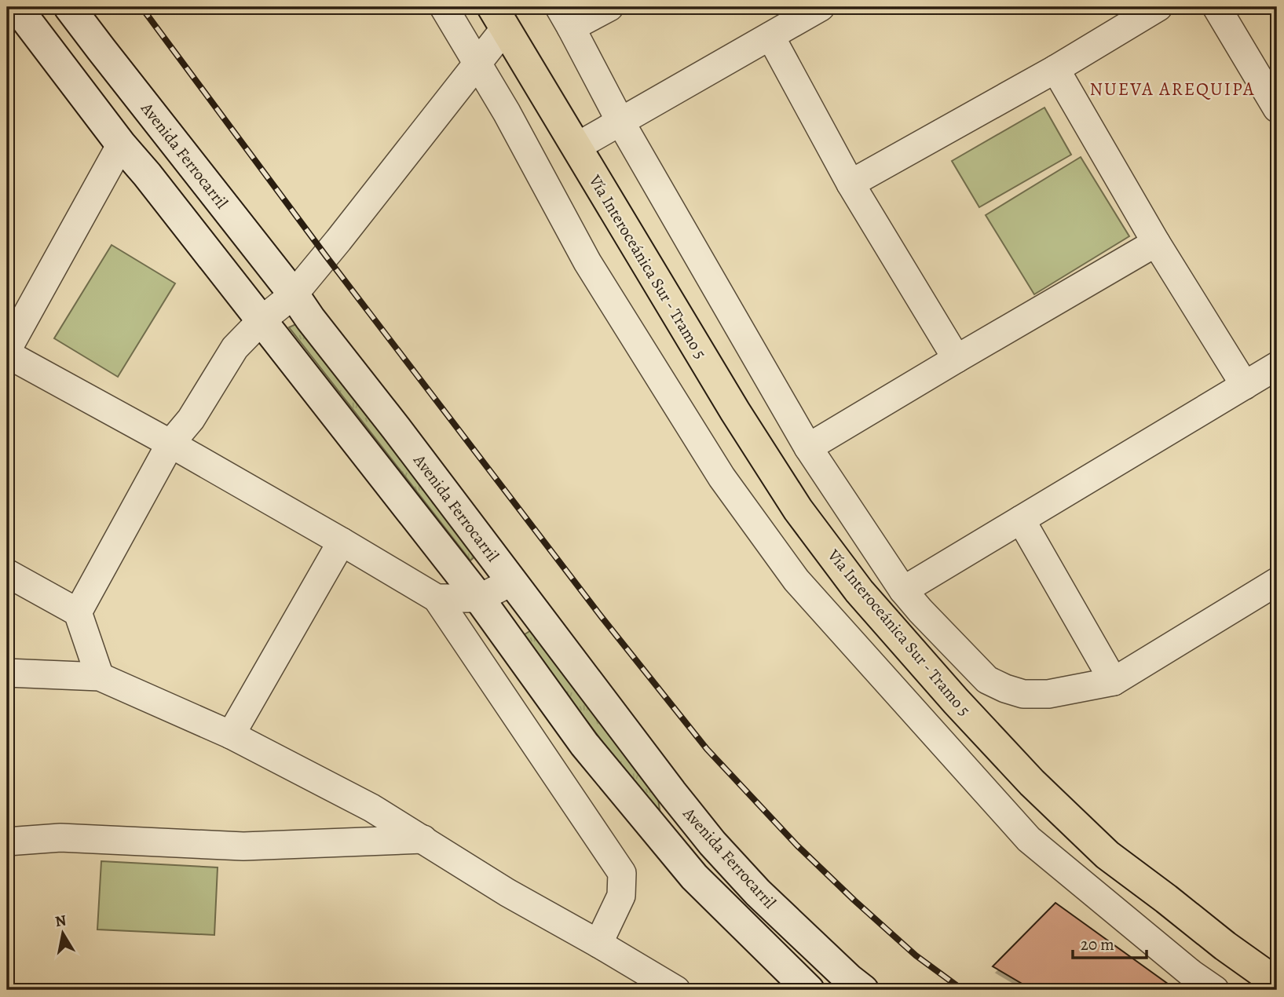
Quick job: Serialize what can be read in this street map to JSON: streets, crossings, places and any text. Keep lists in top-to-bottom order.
{
  "streets": {
    "highway": ["Vía Interoceánica Sur - Tramo 5"],
    "main road": ["Avenida Ferrocarril"]
  },
  "districts": ["NUEVA AREQUIPA"],
  "scale_bar": "20 m",
  "north": "top"
}
